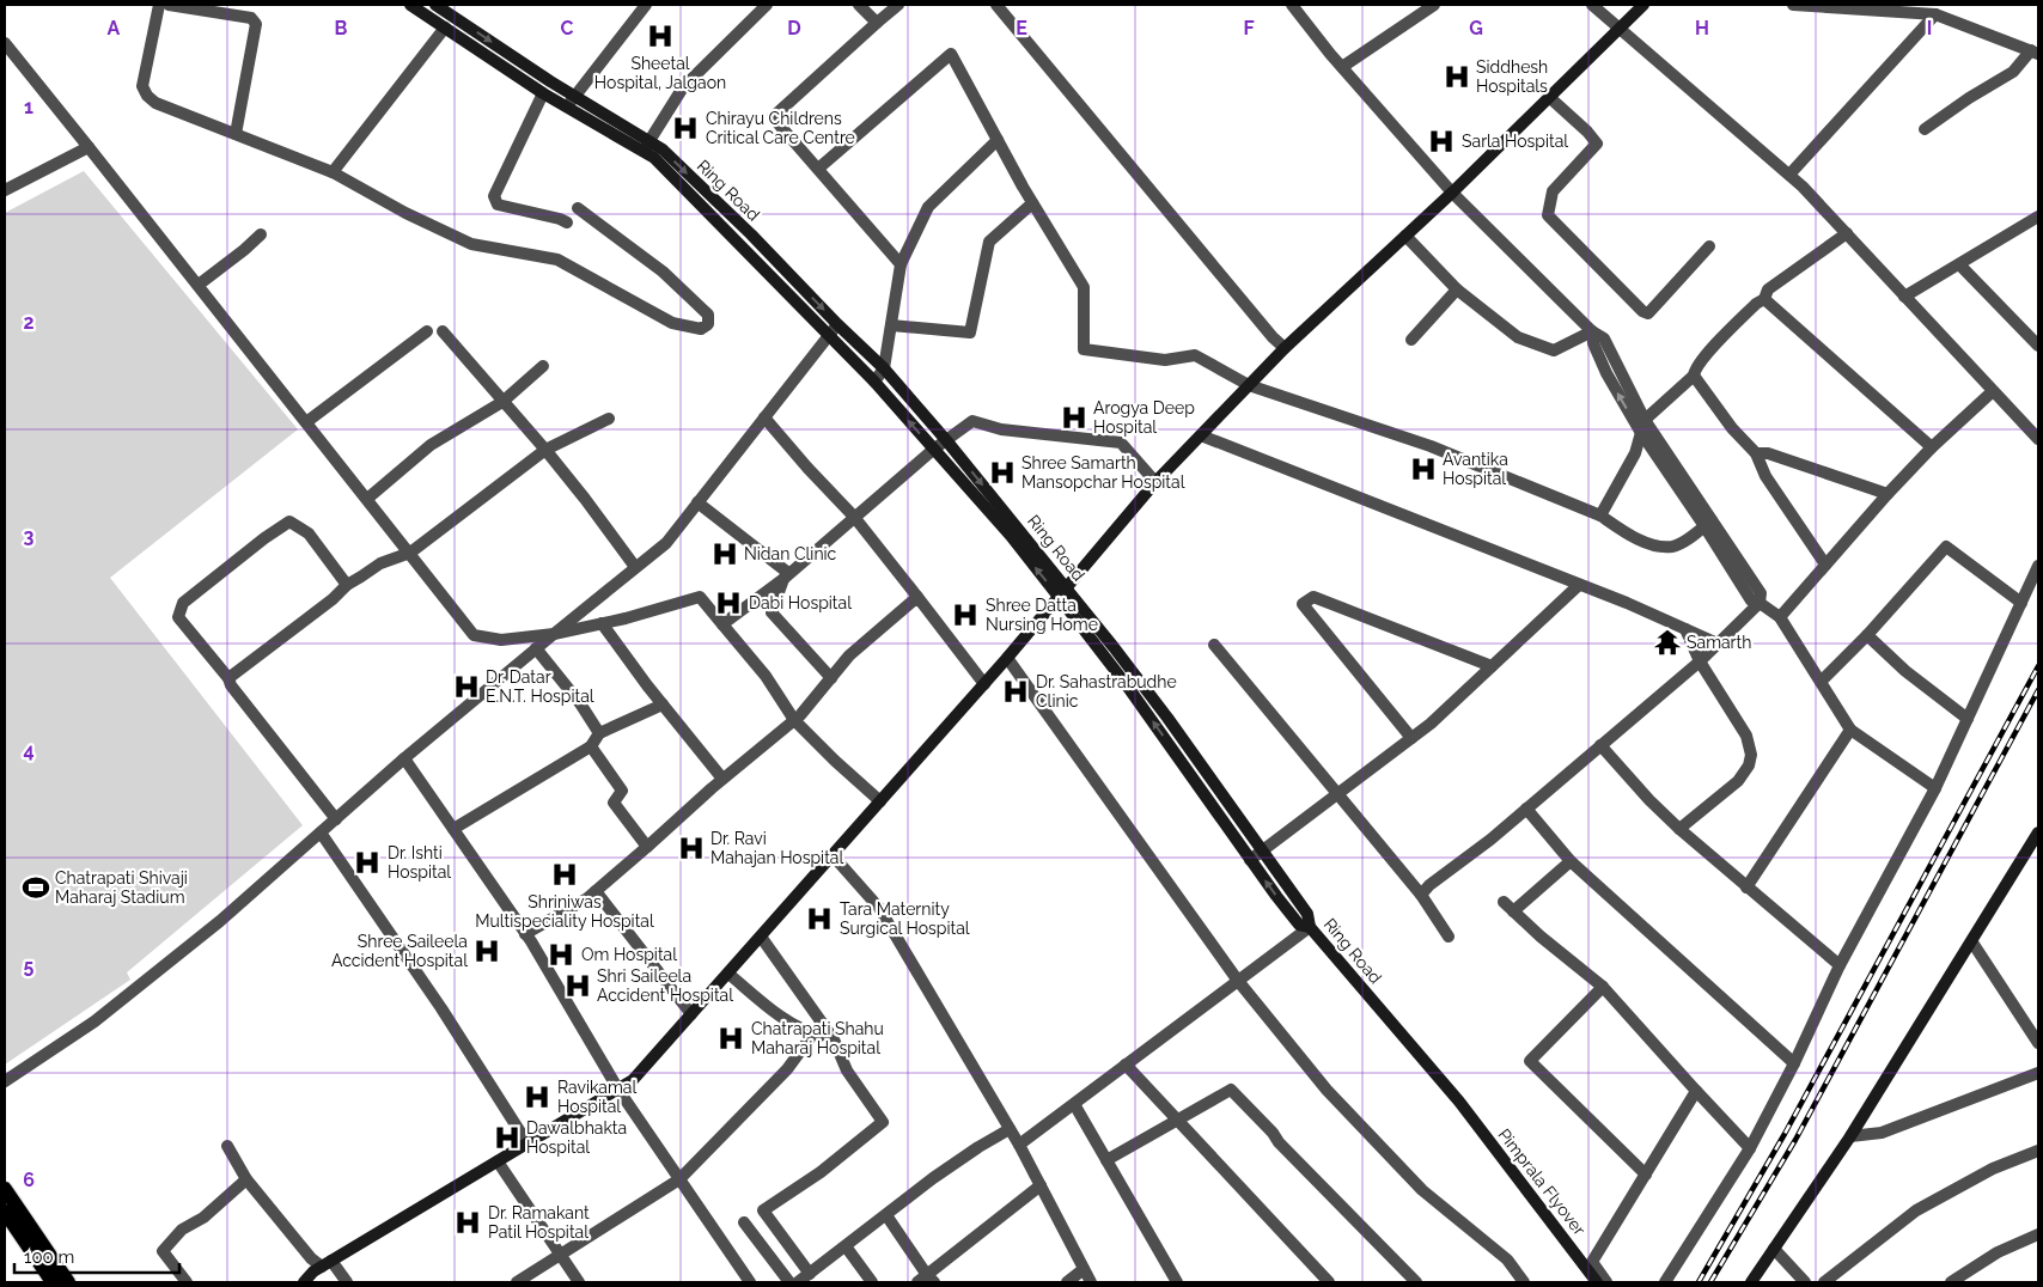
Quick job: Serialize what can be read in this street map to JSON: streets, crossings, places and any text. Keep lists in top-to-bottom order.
{
  "streets": {
    "main road": ["Ring Road", "Pimprala Flyover"]
  },
  "crossings": [
    ["Ring Road", "Pimprala Flyover"]
  ],
  "places": {
    "hospital": [
      "Sheetal Hospital, Jalgaon",
      "Siddhesh Hospitals",
      "Chirayu Childrens Critical Care Centre",
      "Sarla Hospital",
      "Arogya Deep Hospital",
      "Avantika Hospital",
      "Shree Samarth Mansopchar Hospital",
      "Nidan Clinic",
      "Dabi Hospital",
      "Shree Datta Nursing Home",
      "Dr. Datar E.N.T. Hospital",
      "Dr. Sahastrabudhe Clinic",
      "Dr. Ravi Mahajan Hospital",
      "Dr. Ishti Hospital",
      "Shriniwas Multispeciality Hospital",
      "Tara Maternity Surgical Hospital",
      "Shree Saileela Accident Hospital",
      "Om Hospital",
      "Shri Saileela Accident Hospital",
      "Chatrapati Shahu Maharaj Hospital",
      "Ravikamal Hospital",
      "Dawalbhakta Hospital",
      "Dr. Ramakant Patil Hospital"
    ],
    "temple": ["Samarth"],
    "sports": ["Chatrapati Shivaji Maharaj Stadium"]
  },
  "scale_bar": "100 m",
  "grid": {
    "columns": [
      "A",
      "B",
      "C",
      "D",
      "E",
      "F",
      "G",
      "H",
      "I"
    ],
    "rows": [
      "1",
      "2",
      "3",
      "4",
      "5",
      "6"
    ]
  }
}
